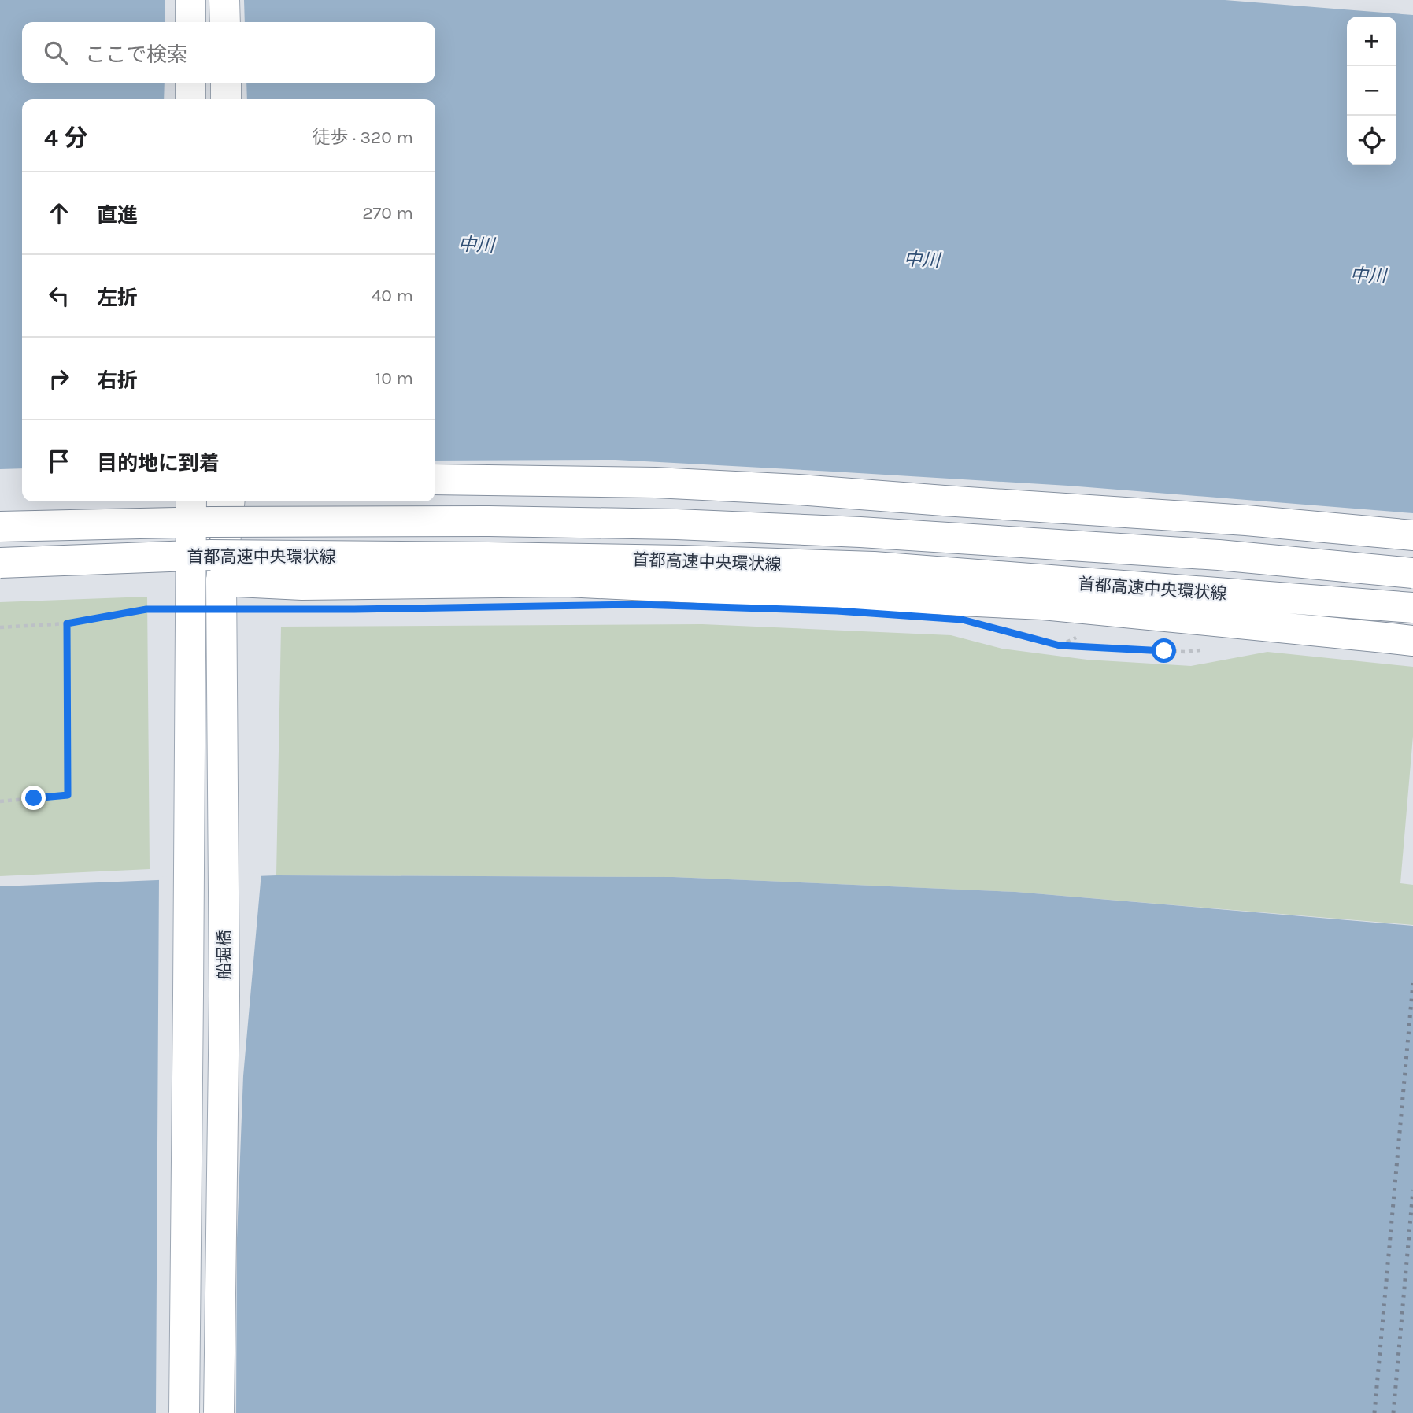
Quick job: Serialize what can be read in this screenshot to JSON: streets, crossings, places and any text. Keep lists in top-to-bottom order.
{
  "streets": {
    "main road": ["首都高速中央環状線", "船堀橋"]
  },
  "water": ["中川"],
  "page": {
    "map_buttons": ["+", "−"],
    "search": "ここで検索",
    "heading": ["4 分", "徒歩 · 320 m"],
    "list": [
      ["直進", "270 m"],
      ["左折", "40 m"],
      ["右折", "10 m"],
      "目的地に到着"
    ]
  }
}
